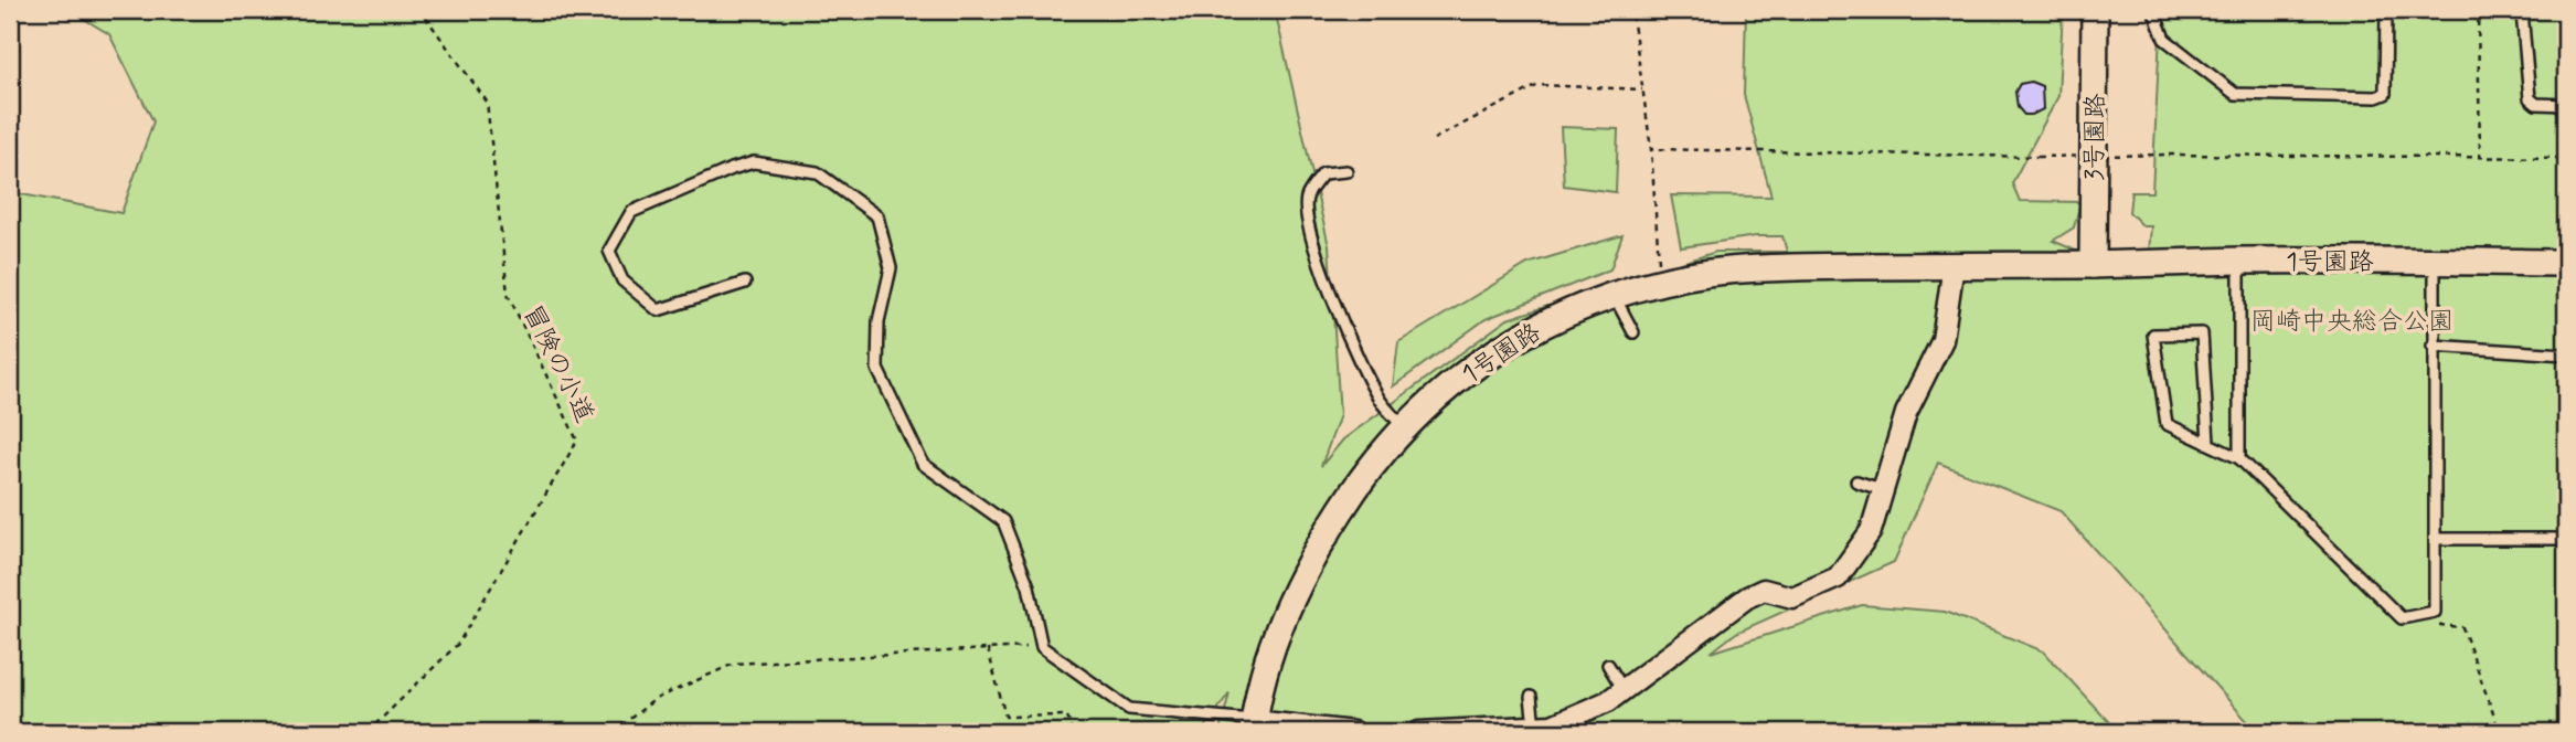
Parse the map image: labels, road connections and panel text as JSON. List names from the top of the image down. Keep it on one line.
{"streets":{"street":["3号園路","1号園路"],"path":["冒険の小道"]},"crossings":[["3号園路","1号園路"]],"parks":["岡崎中央総合公園"]}
